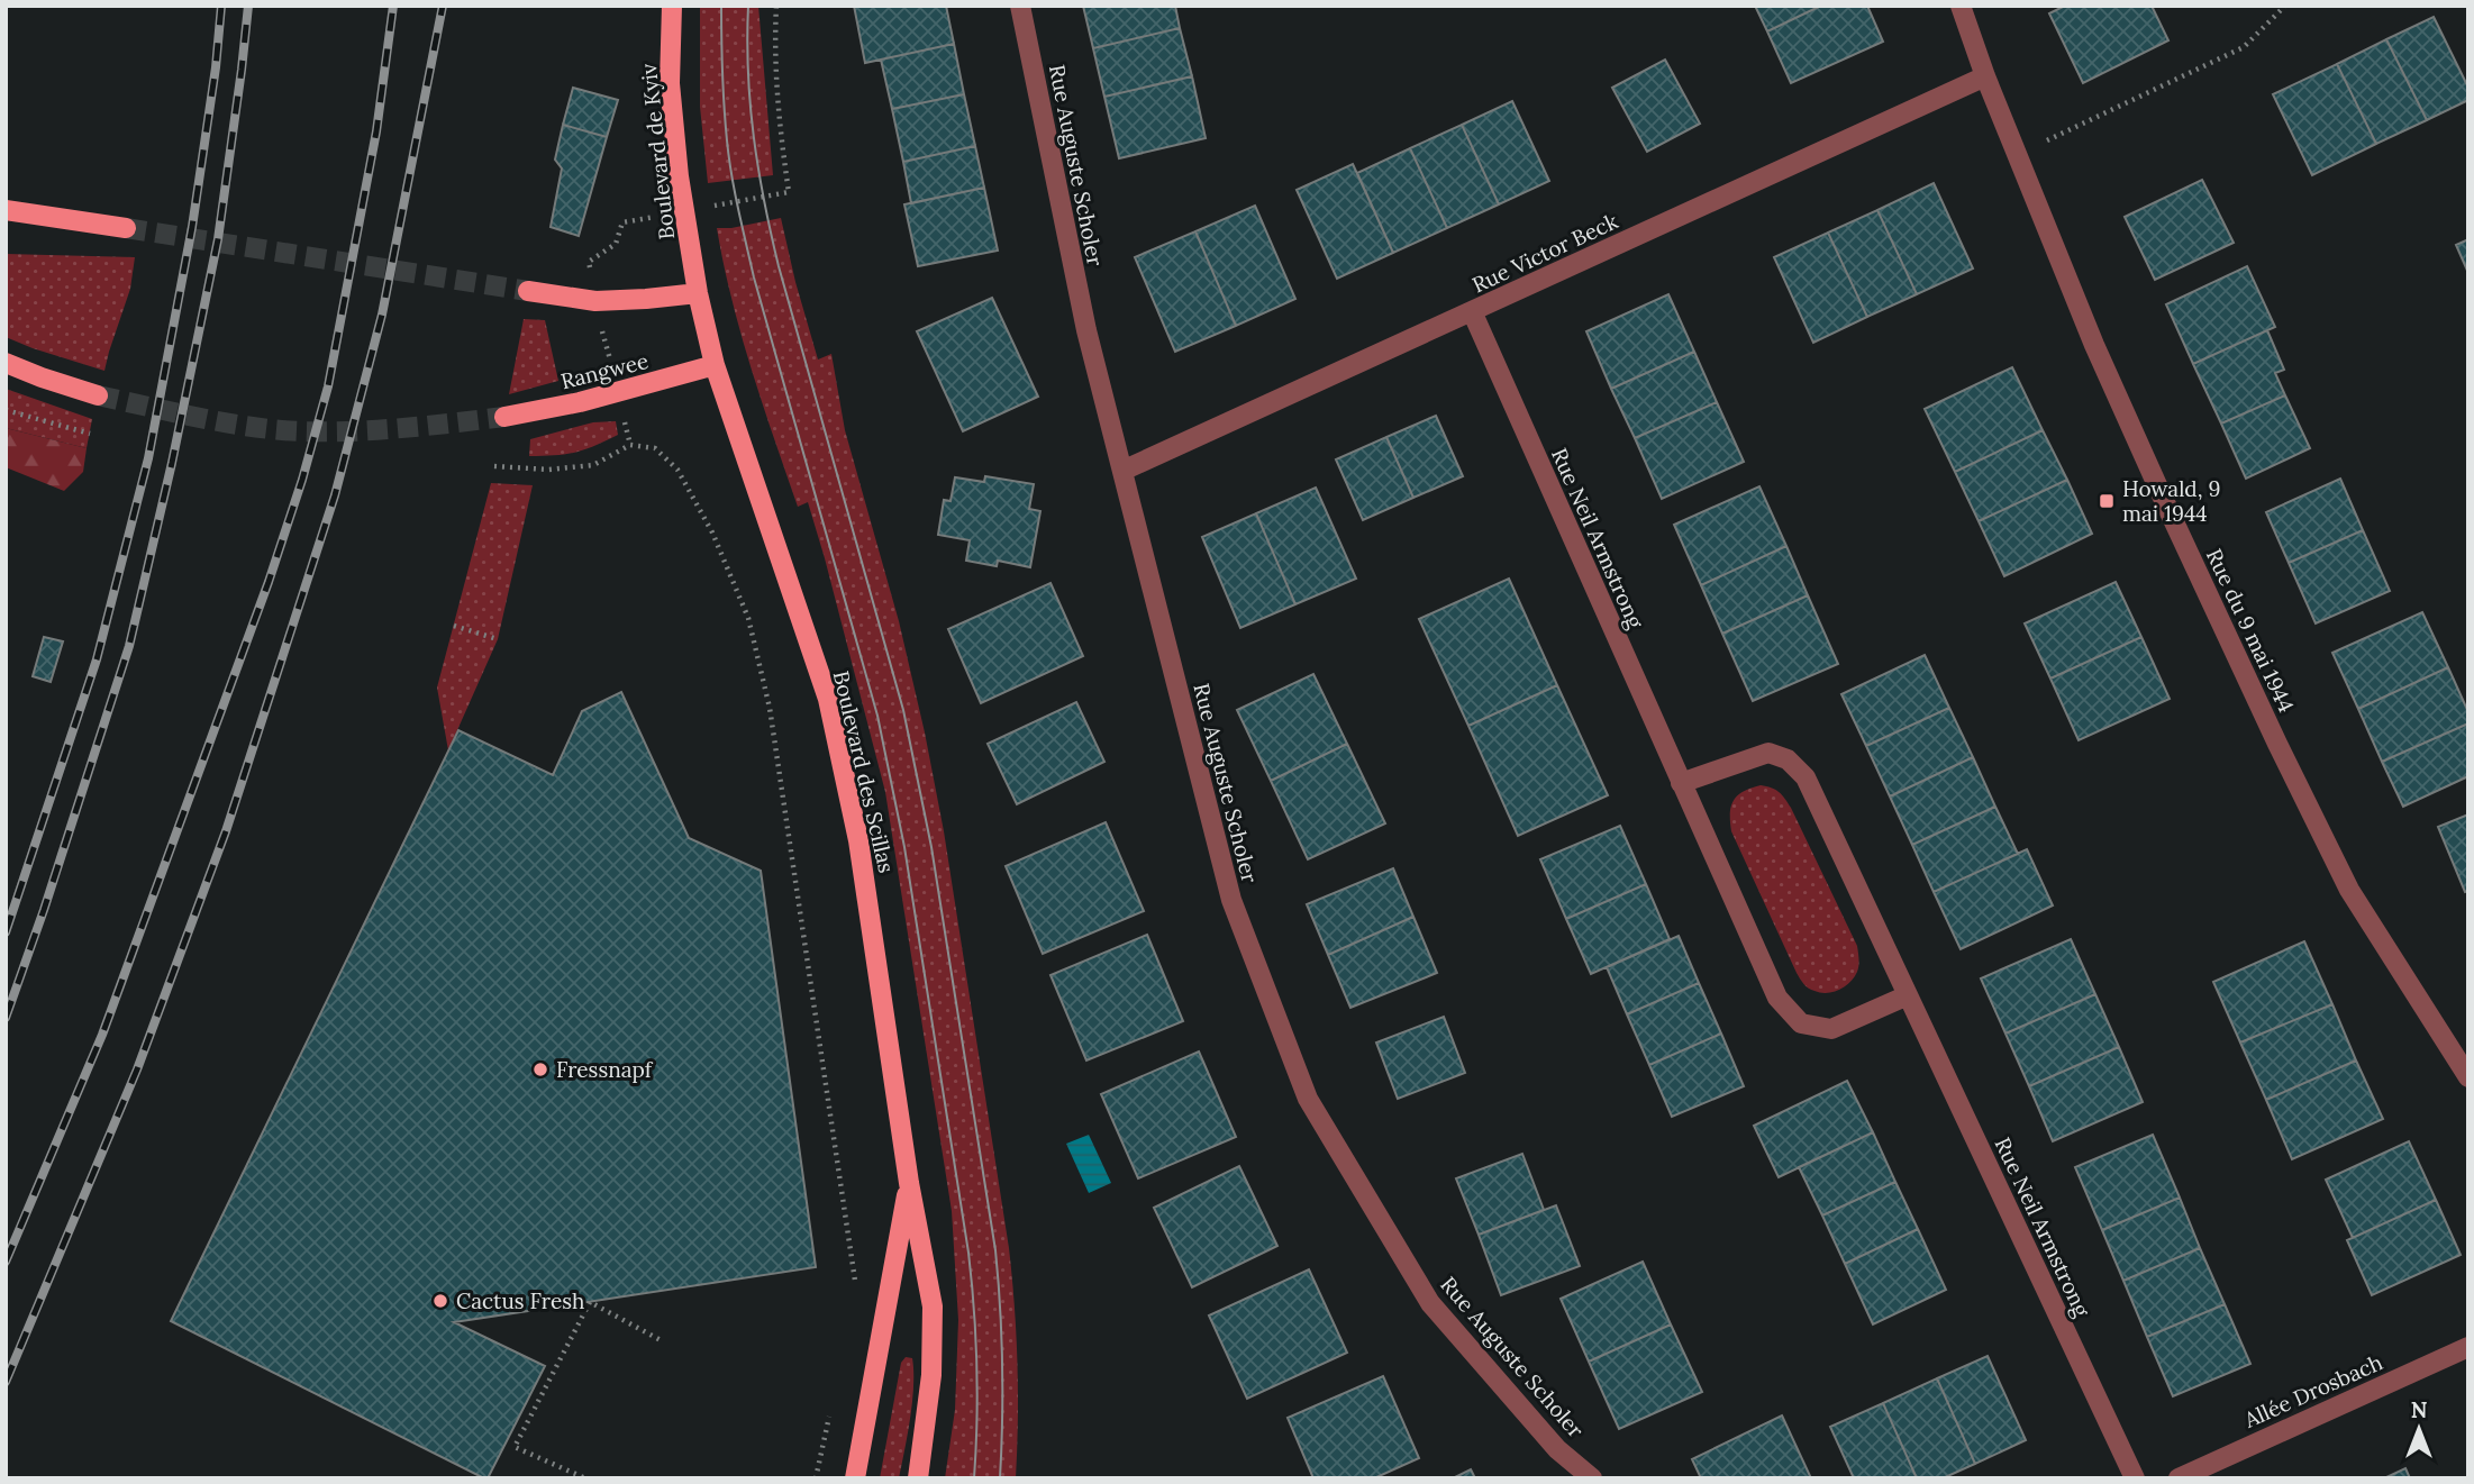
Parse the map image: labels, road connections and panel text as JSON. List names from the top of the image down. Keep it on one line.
{"streets":{"main road":["Boulevard de Kyiv","Rangwee","Boulevard des Scillas"],"street":["Rue Auguste Scholer","Rue Victor Beck","Rue Neil Armstrong","Rue du 9 mai 1944","Allée Drosbach"]},"crossings":[["Boulevard de Kyiv","Boulevard des Scillas"],["Rue Auguste Scholer","Rue Victor Beck"],["Rue Victor Beck","Rue Neil Armstrong"],["Rue Victor Beck","Rue du 9 mai 1944"],["Rangwee","Boulevard des Scillas"]],"places":{"transit":["Howald, 9 mai 1944"],"other":["Fressnapf","Cactus Fresh"]},"north":"top"}
